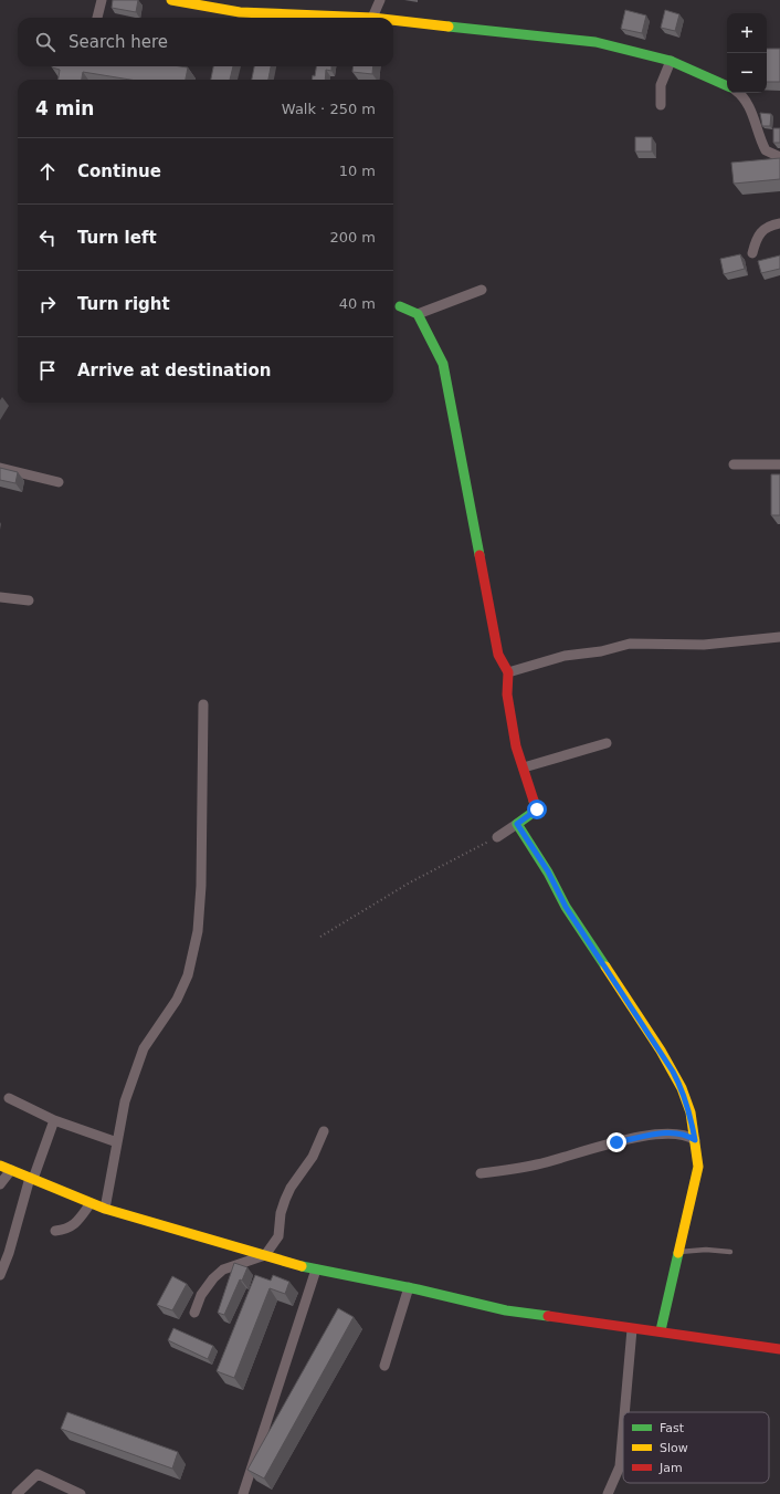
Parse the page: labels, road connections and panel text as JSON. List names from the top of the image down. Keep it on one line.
{"legend":["Fast","Slow","Jam"],"page":{"map_buttons":["+","−"],"search":"Search here","heading":["4 min","Walk · 250 m"],"list":[["Continue","10 m"],["Turn left","200 m"],["Turn right","40 m"],"Arrive at destination"]}}
